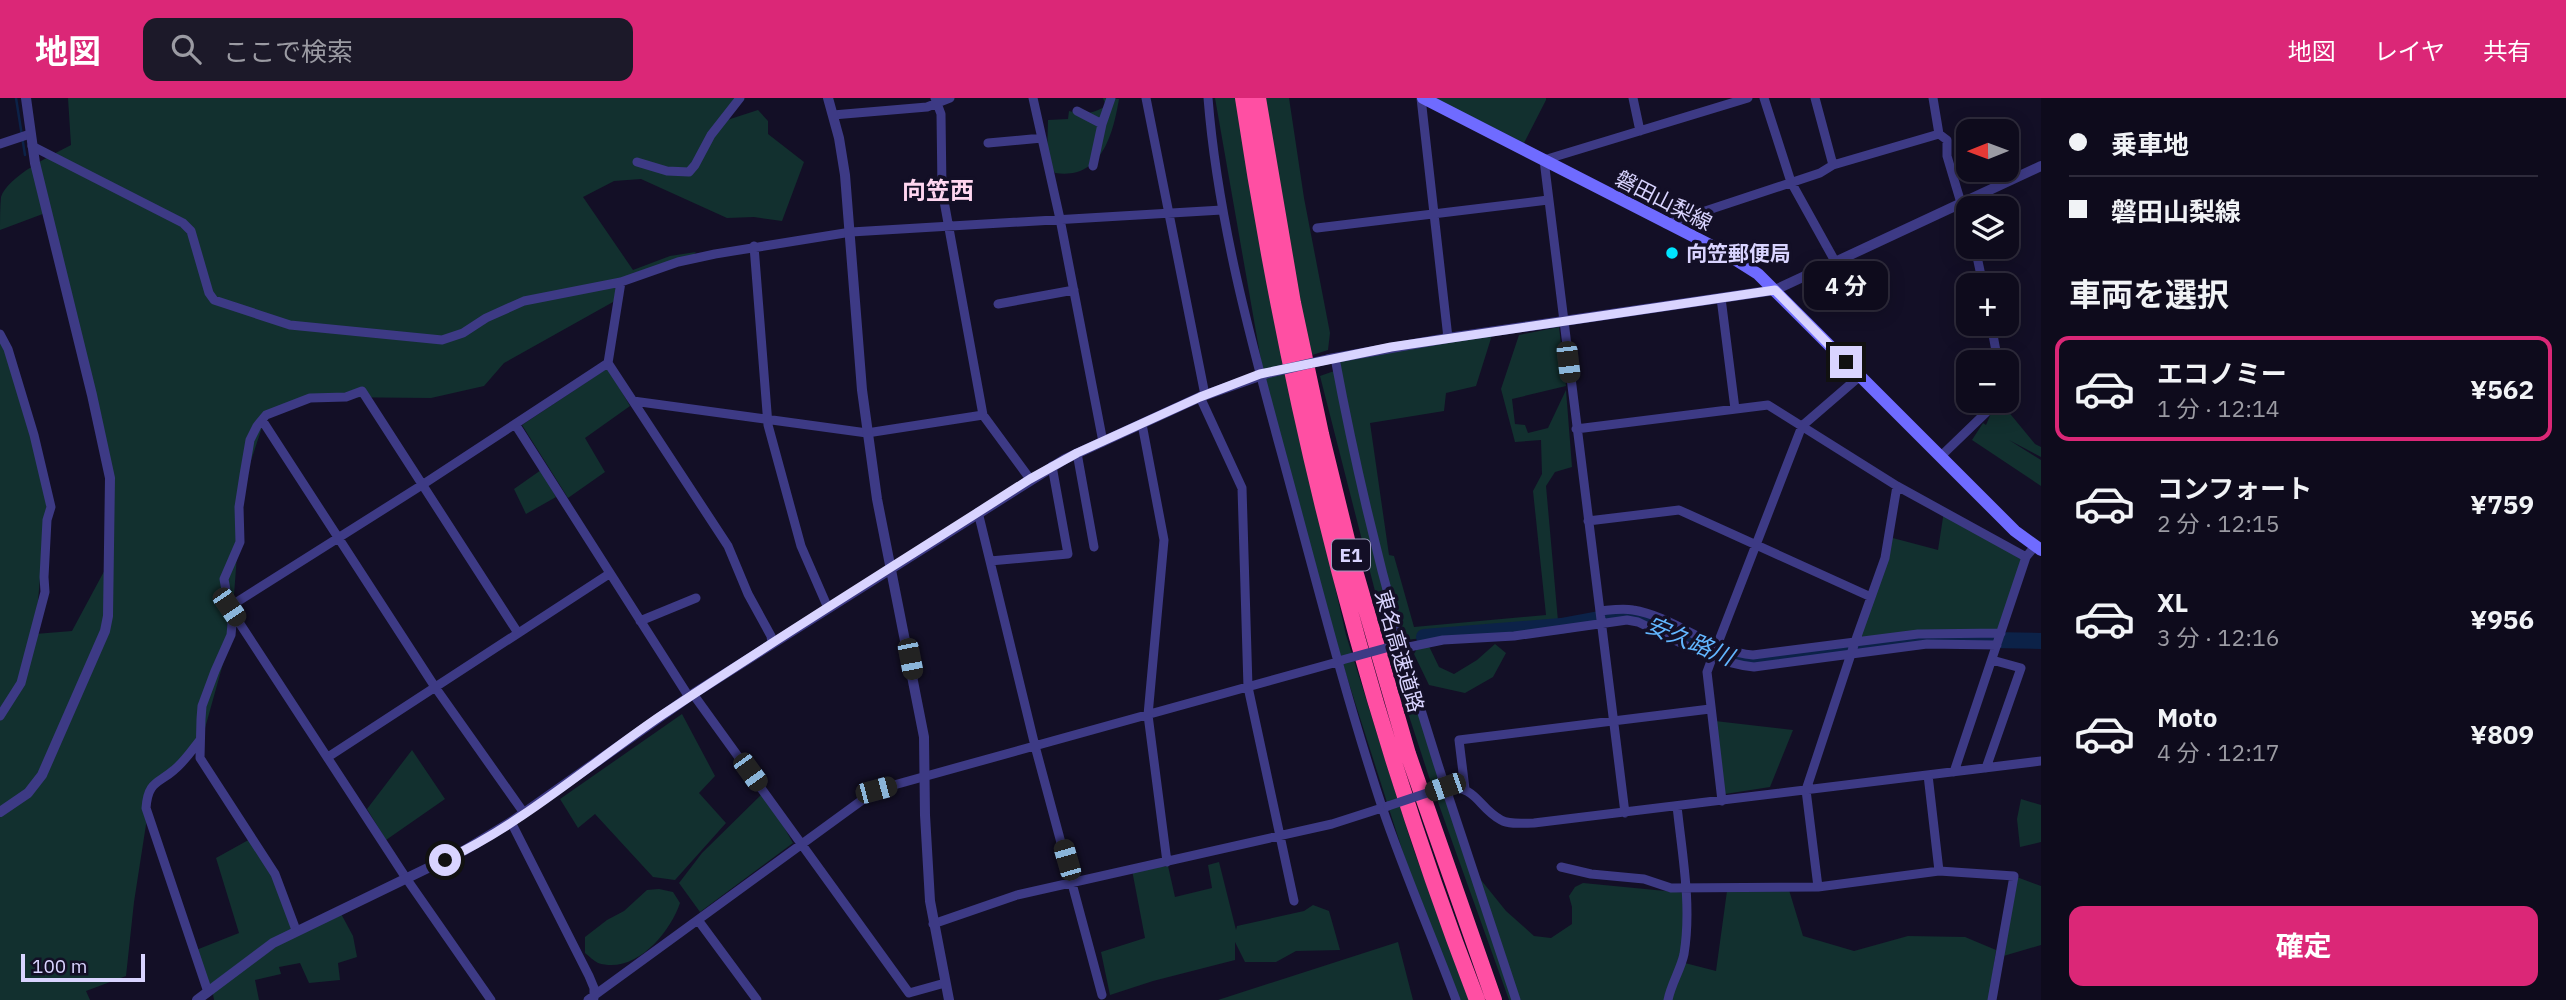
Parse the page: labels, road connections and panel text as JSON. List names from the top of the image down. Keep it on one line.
{"streets":{"highway":["E1","東名高速道路"],"main road":["磐田山梨線"]},"districts":["向笠西"],"water":["安久路川"],"places":["向笠郵便局"],"scale_bar":"100 m","north":"left","page":{"header":"地図","search":"ここで検索","nav":["地図","レイヤ","共有"],"banner":["乗車地","磐田山梨線"],"map_buttons":["+","−"],"heading":"車両を選択","bubble":"4 分","list":[{"name":"エコノミー","note":"1 分 · 12:14","value":"¥562"},{"name":"コンフォート","note":"2 分 · 12:15","value":"¥759"},{"name":"XL","note":"3 分 · 12:16","value":"¥956"},{"name":"Moto","note":"4 分 · 12:17","value":"¥809"}],"buttons":"確定","scale":"100 m"}}
